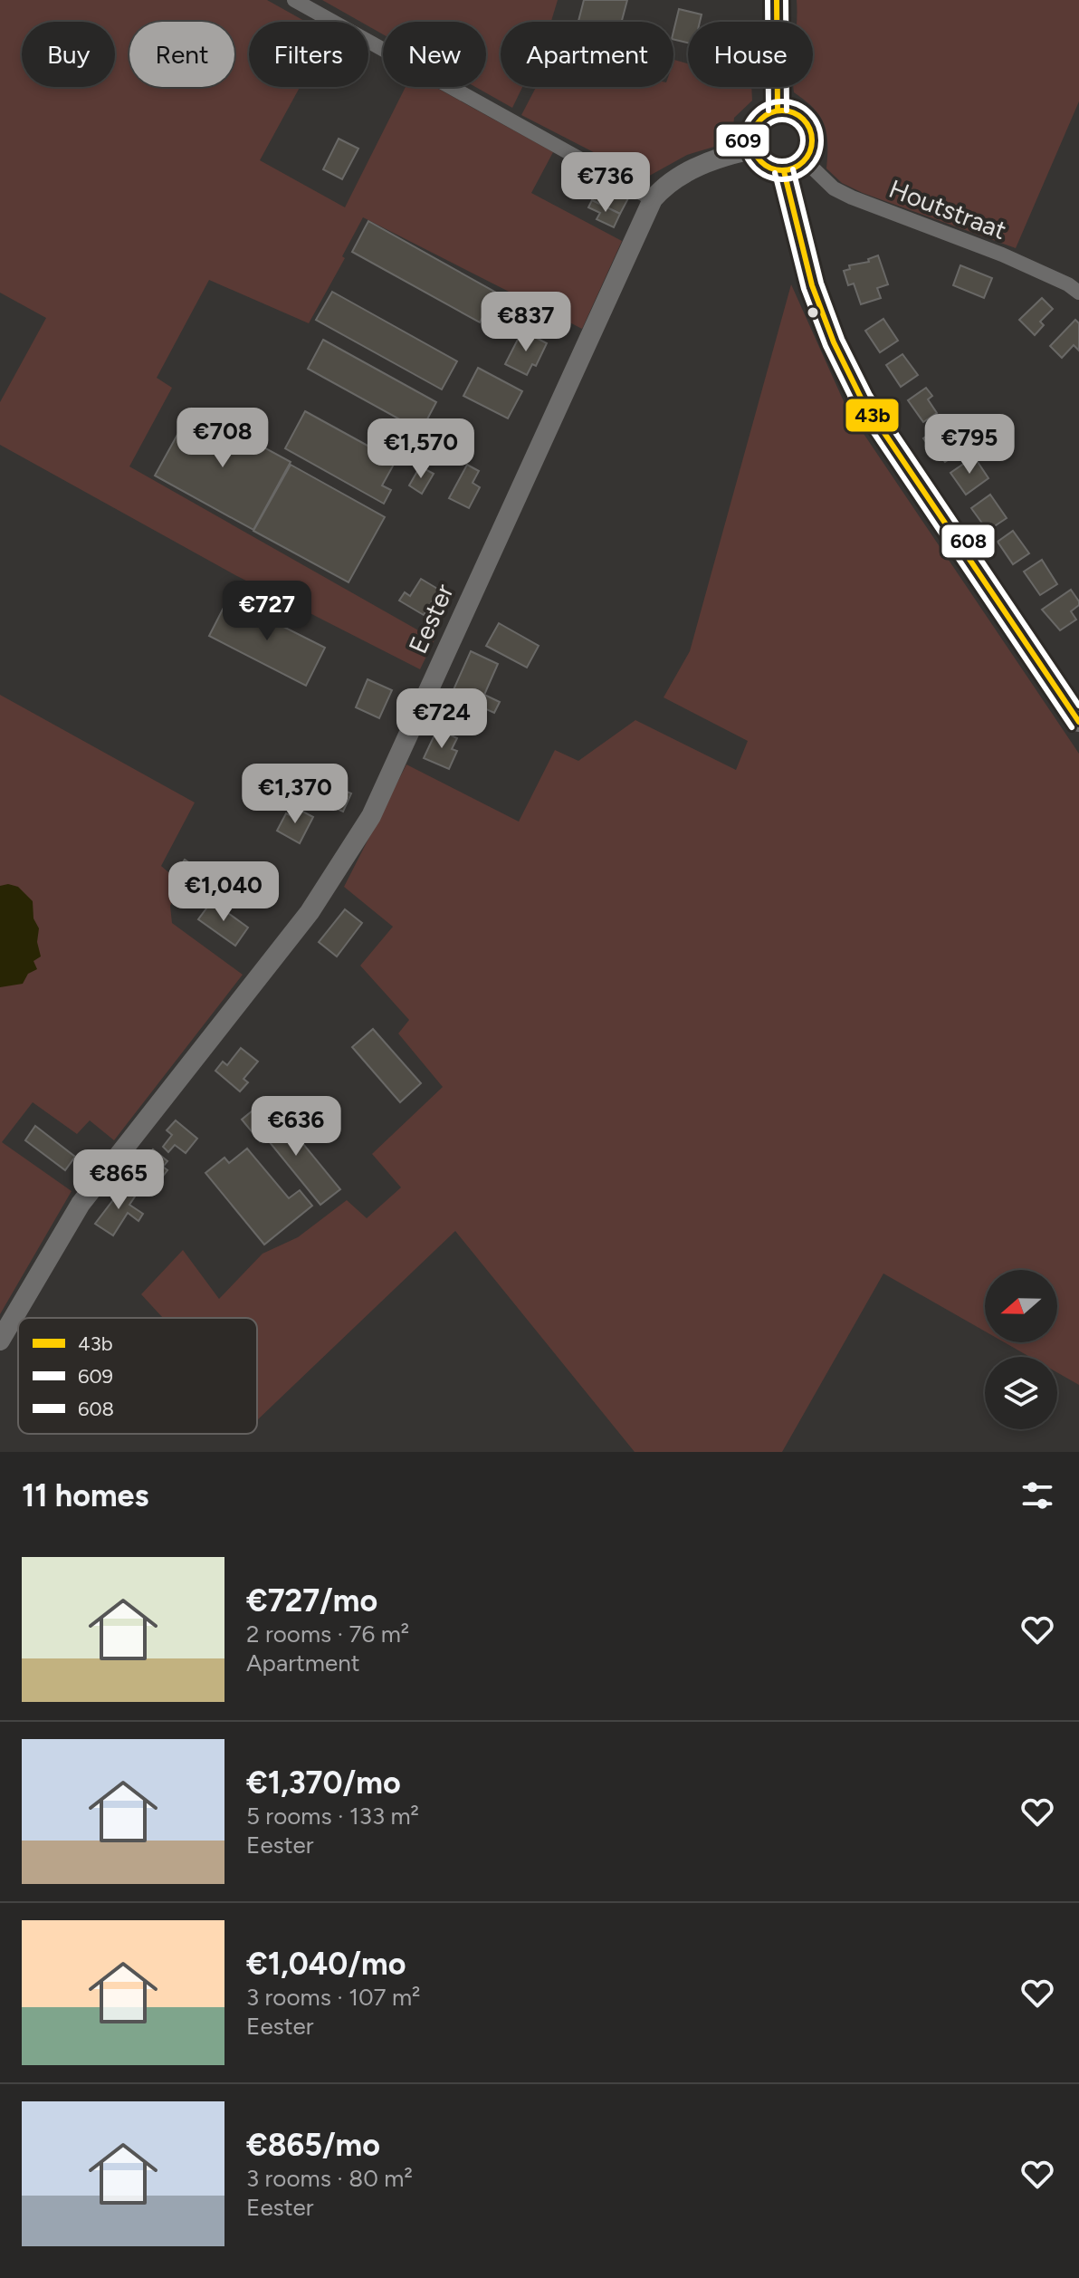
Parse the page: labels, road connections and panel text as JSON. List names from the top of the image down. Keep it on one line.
{"streets":{"main road":["Eester"],"street":["Houtstraat"]},"crossings":[["Houtstraat","Eester"]],"lines":["transit line 43b","transit line 609","transit line 608"],"legend":["43b","609","608"],"north":"left","page":{"chip":["Buy","Rent","Filters","New","Apartment","House"],"price":["€736","€837","€708","€795","€1,570","€727","€724","€1,370","€1,040","€636","€865"],"heading":"11 homes","list":[{"name":"€727/mo","note":"2 rooms · 76 m² · Apartment"},{"name":"€1,370/mo","note":"5 rooms · 133 m² · Eester"},{"name":"€1,040/mo","note":"3 rooms · 107 m² · Eester"},{"name":"€865/mo","note":"3 rooms · 80 m² · Eester"}]}}
